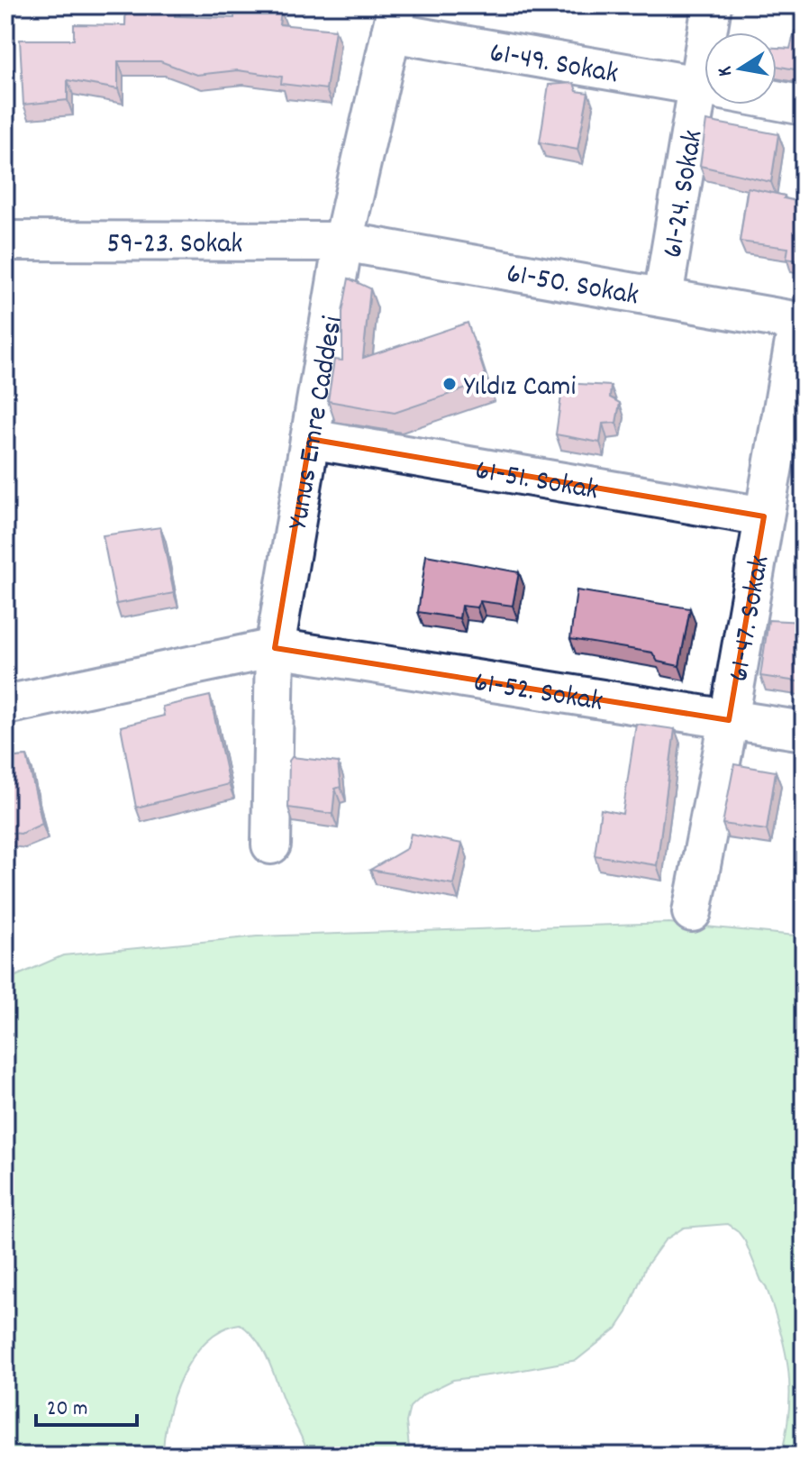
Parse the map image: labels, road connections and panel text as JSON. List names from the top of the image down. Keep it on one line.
{"streets":{"street":["61-49. Sokak","61-24. Sokak","59-23. Sokak","61-50. Sokak","Yunus Emre Caddesi","61-51. Sokak","61-47. Sokak","61-52. Sokak"]},"crossings":[["61-49. Sokak","Yunus Emre Caddesi"],["61-24. Sokak","61-50. Sokak"],["59-23. Sokak","61-50. Sokak"],["59-23. Sokak","Yunus Emre Caddesi"],["61-50. Sokak","Yunus Emre Caddesi"],["61-50. Sokak","61-47. Sokak"],["Yunus Emre Caddesi","61-51. Sokak"],["Yunus Emre Caddesi","61-52. Sokak"],["61-51. Sokak","61-47. Sokak"],["61-47. Sokak","61-52. Sokak"]],"places":["Yıldız Cami"],"scale_bar":"20 m","north":"left"}
